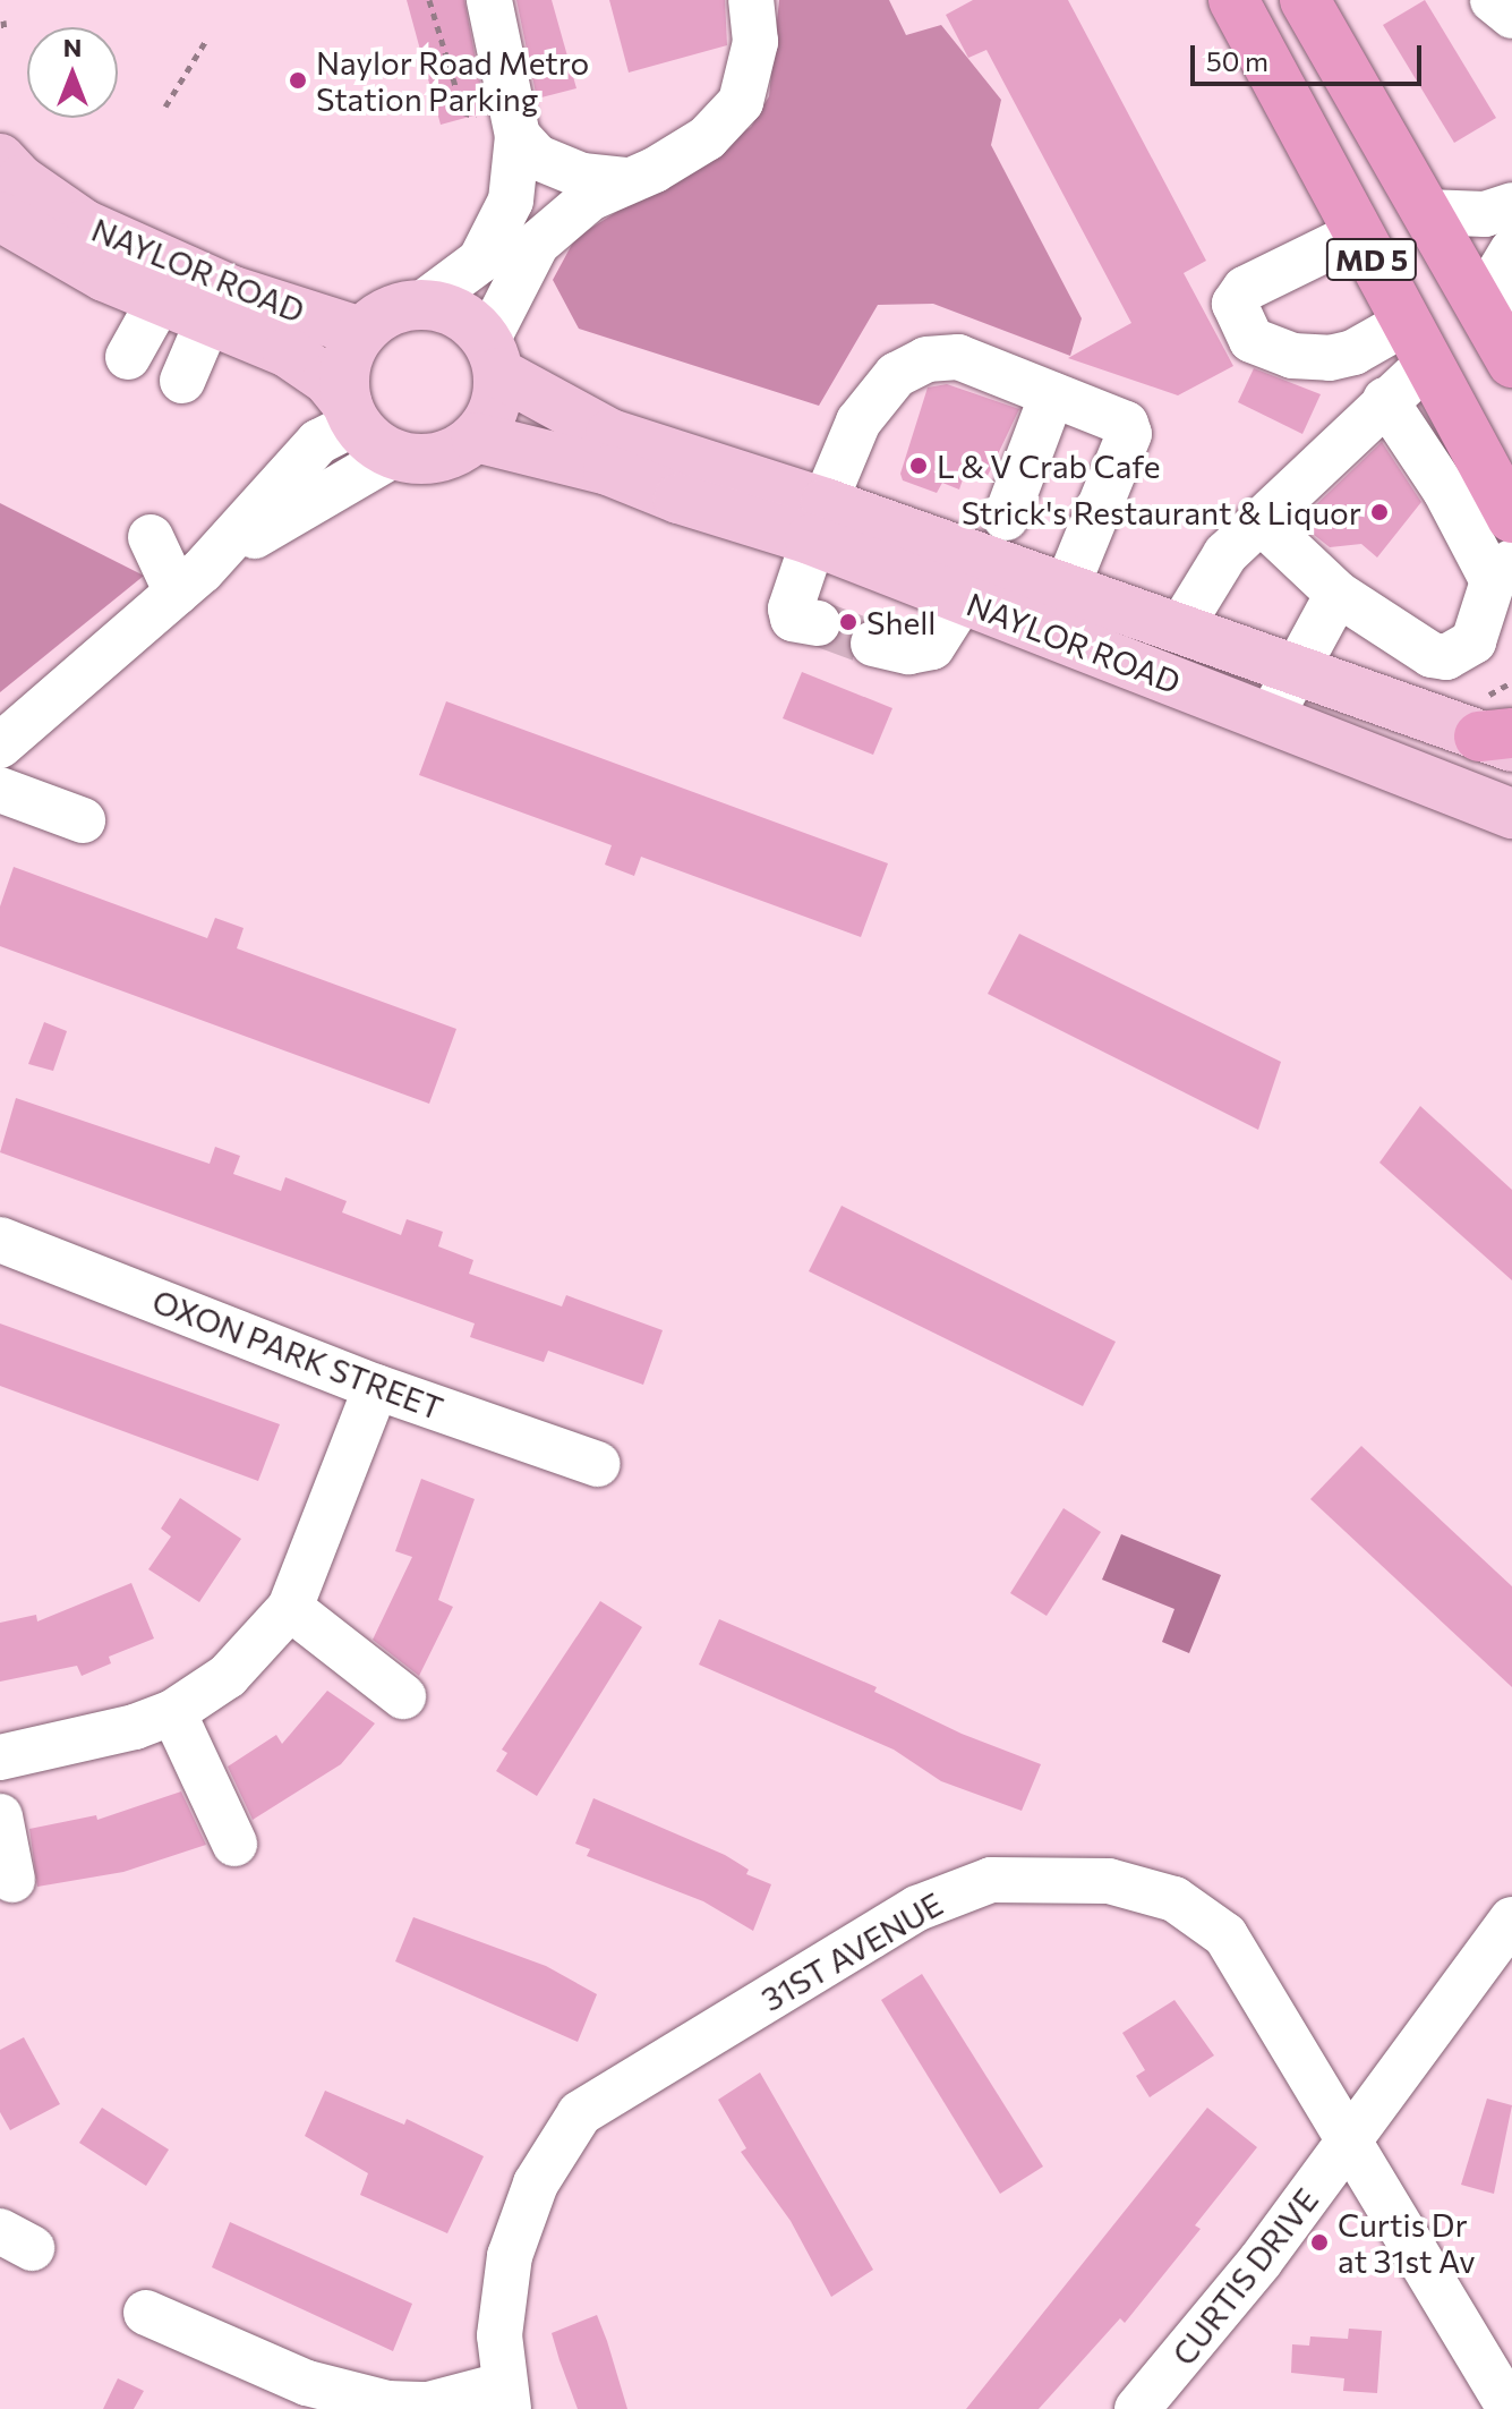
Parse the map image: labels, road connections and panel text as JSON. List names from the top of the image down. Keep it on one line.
{"streets":{"highway":["MD 5"],"main road":["NAYLOR ROAD"],"street":["OXON PARK STREET","31ST AVENUE","CURTIS DRIVE"]},"crossings":[["31ST AVENUE","CURTIS DRIVE"]],"places":["Naylor Road Metro Station Parking","L & V Crab Cafe","Strick's Restaurant & Liquor","Shell","Curtis Dr at 31st Av"],"scale_bar":"50 m","north":"top"}
